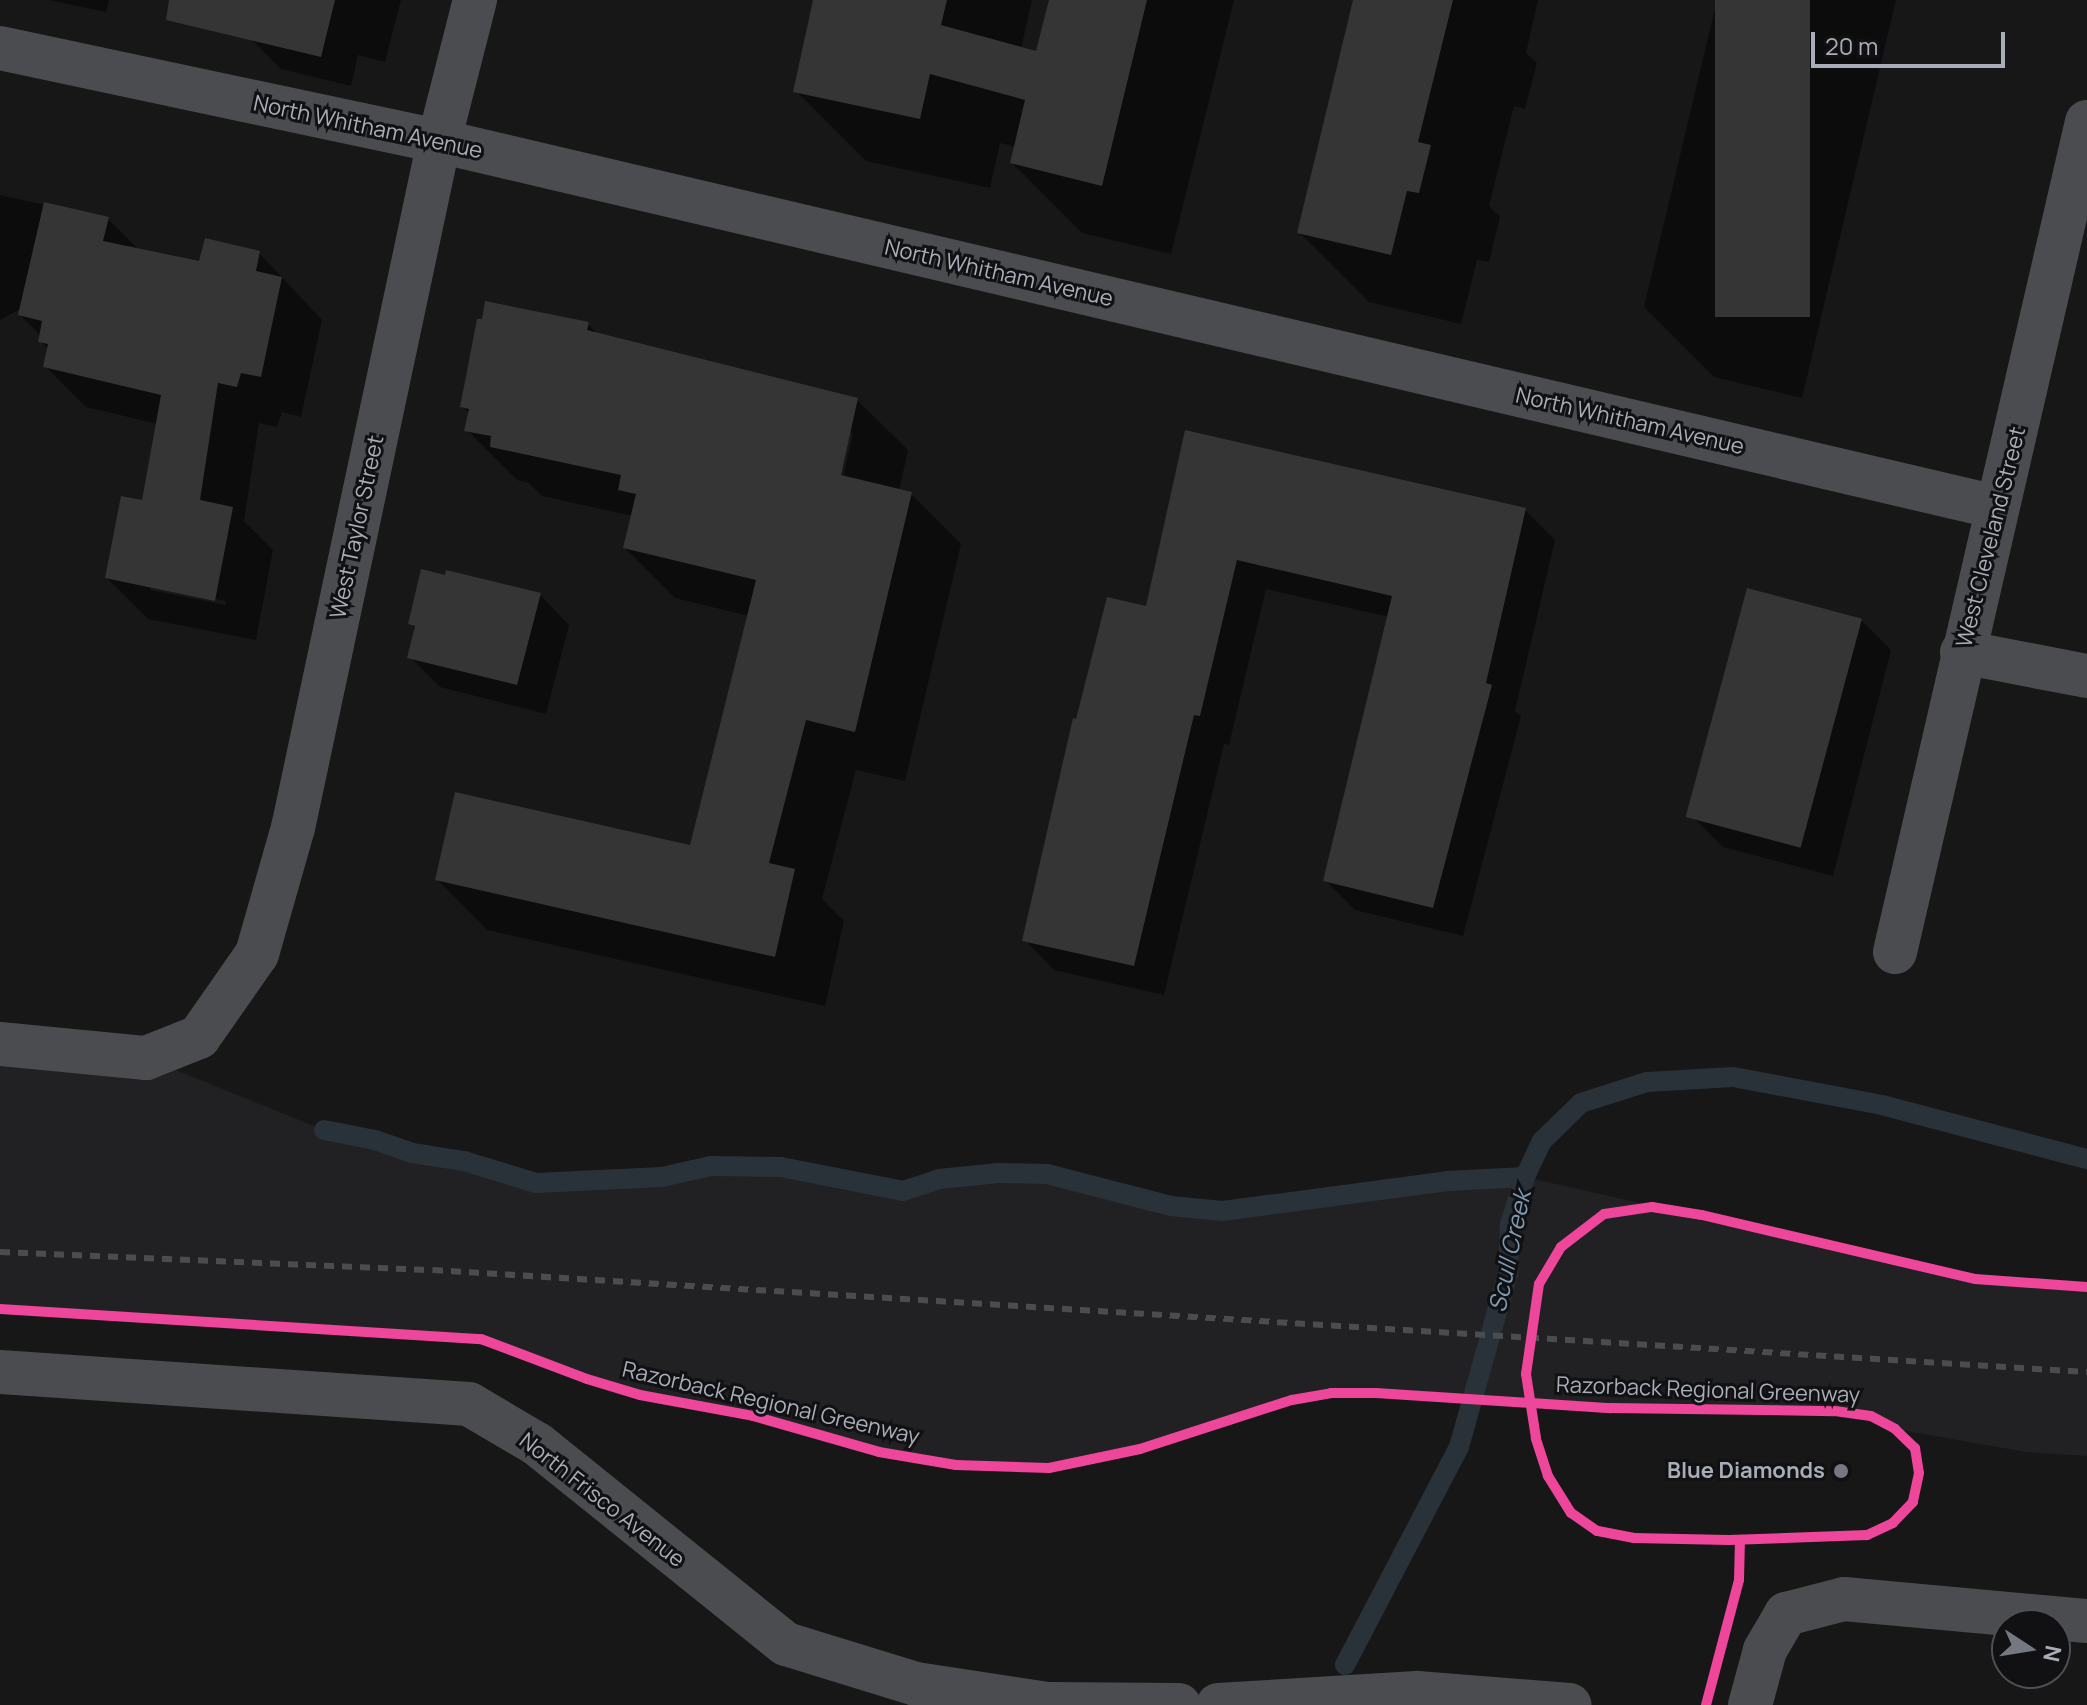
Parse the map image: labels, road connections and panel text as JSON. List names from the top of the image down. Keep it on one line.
{"streets":{"street":["North Whitham Avenue","West Taylor Street","West Cleveland Street","North Frisco Avenue"],"cycle path":["Razorback Regional Greenway"]},"crossings":[["North Whitham Avenue","West Taylor Street"],["North Whitham Avenue","West Cleveland Street"]],"water":["Scull Creek"],"places":["Blue Diamonds"],"scale_bar":"20 m","north":"right"}
